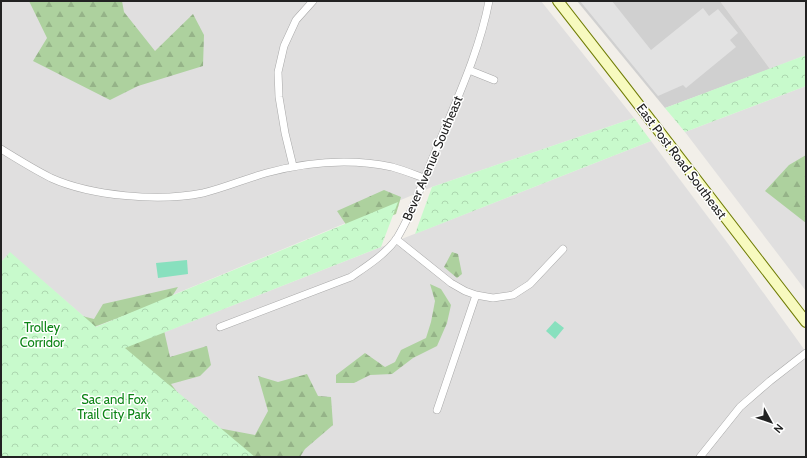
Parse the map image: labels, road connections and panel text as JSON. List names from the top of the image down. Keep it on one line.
{"streets":{"main road":["East Post Road Southeast"],"street":["Bever Avenue Southeast"]},"parks":["Trolley Corridor","Sac and Fox Trail City Park"],"north":"bottom right"}
